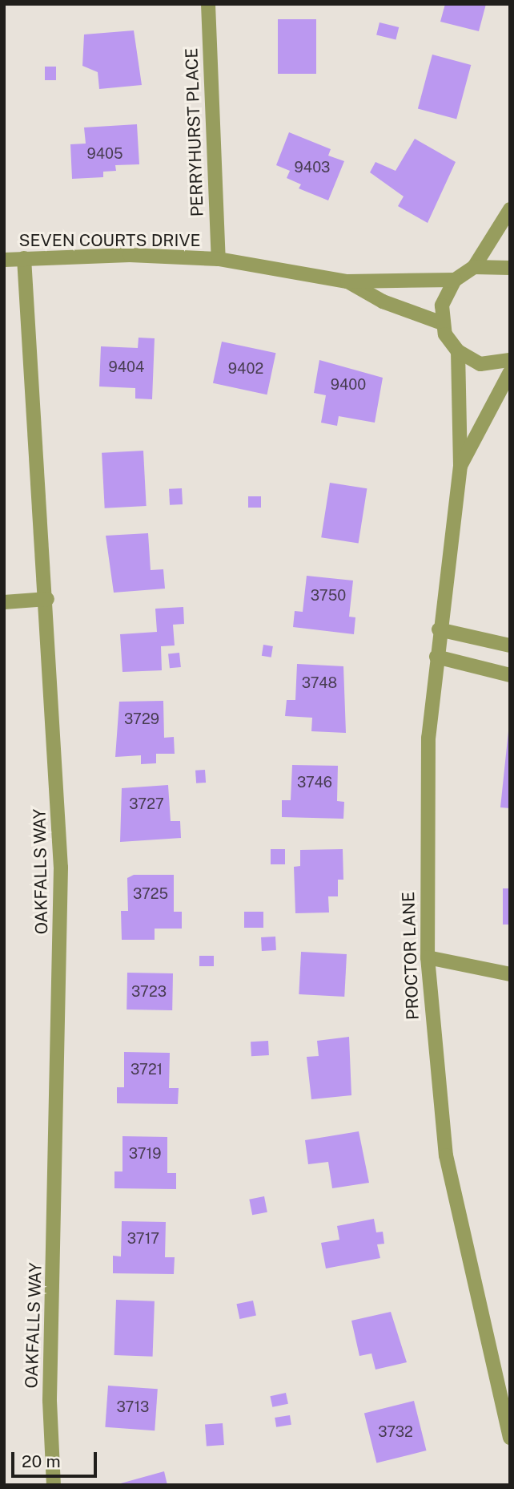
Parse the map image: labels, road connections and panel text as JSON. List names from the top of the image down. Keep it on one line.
{"streets":{"street":["PERRYHURST PLACE","SEVEN COURTS DRIVE","OAKFALLS WAY","PROCTOR LANE"]},"crossings":[["PERRYHURST PLACE","SEVEN COURTS DRIVE"],["SEVEN COURTS DRIVE","OAKFALLS WAY"]],"house_numbers":["9405","9403","9404","9402","9400","3750","3748","3729","3746","3727","3725","3723","3721","3719","3717","3713","3732"],"scale_bar":"20 m"}
